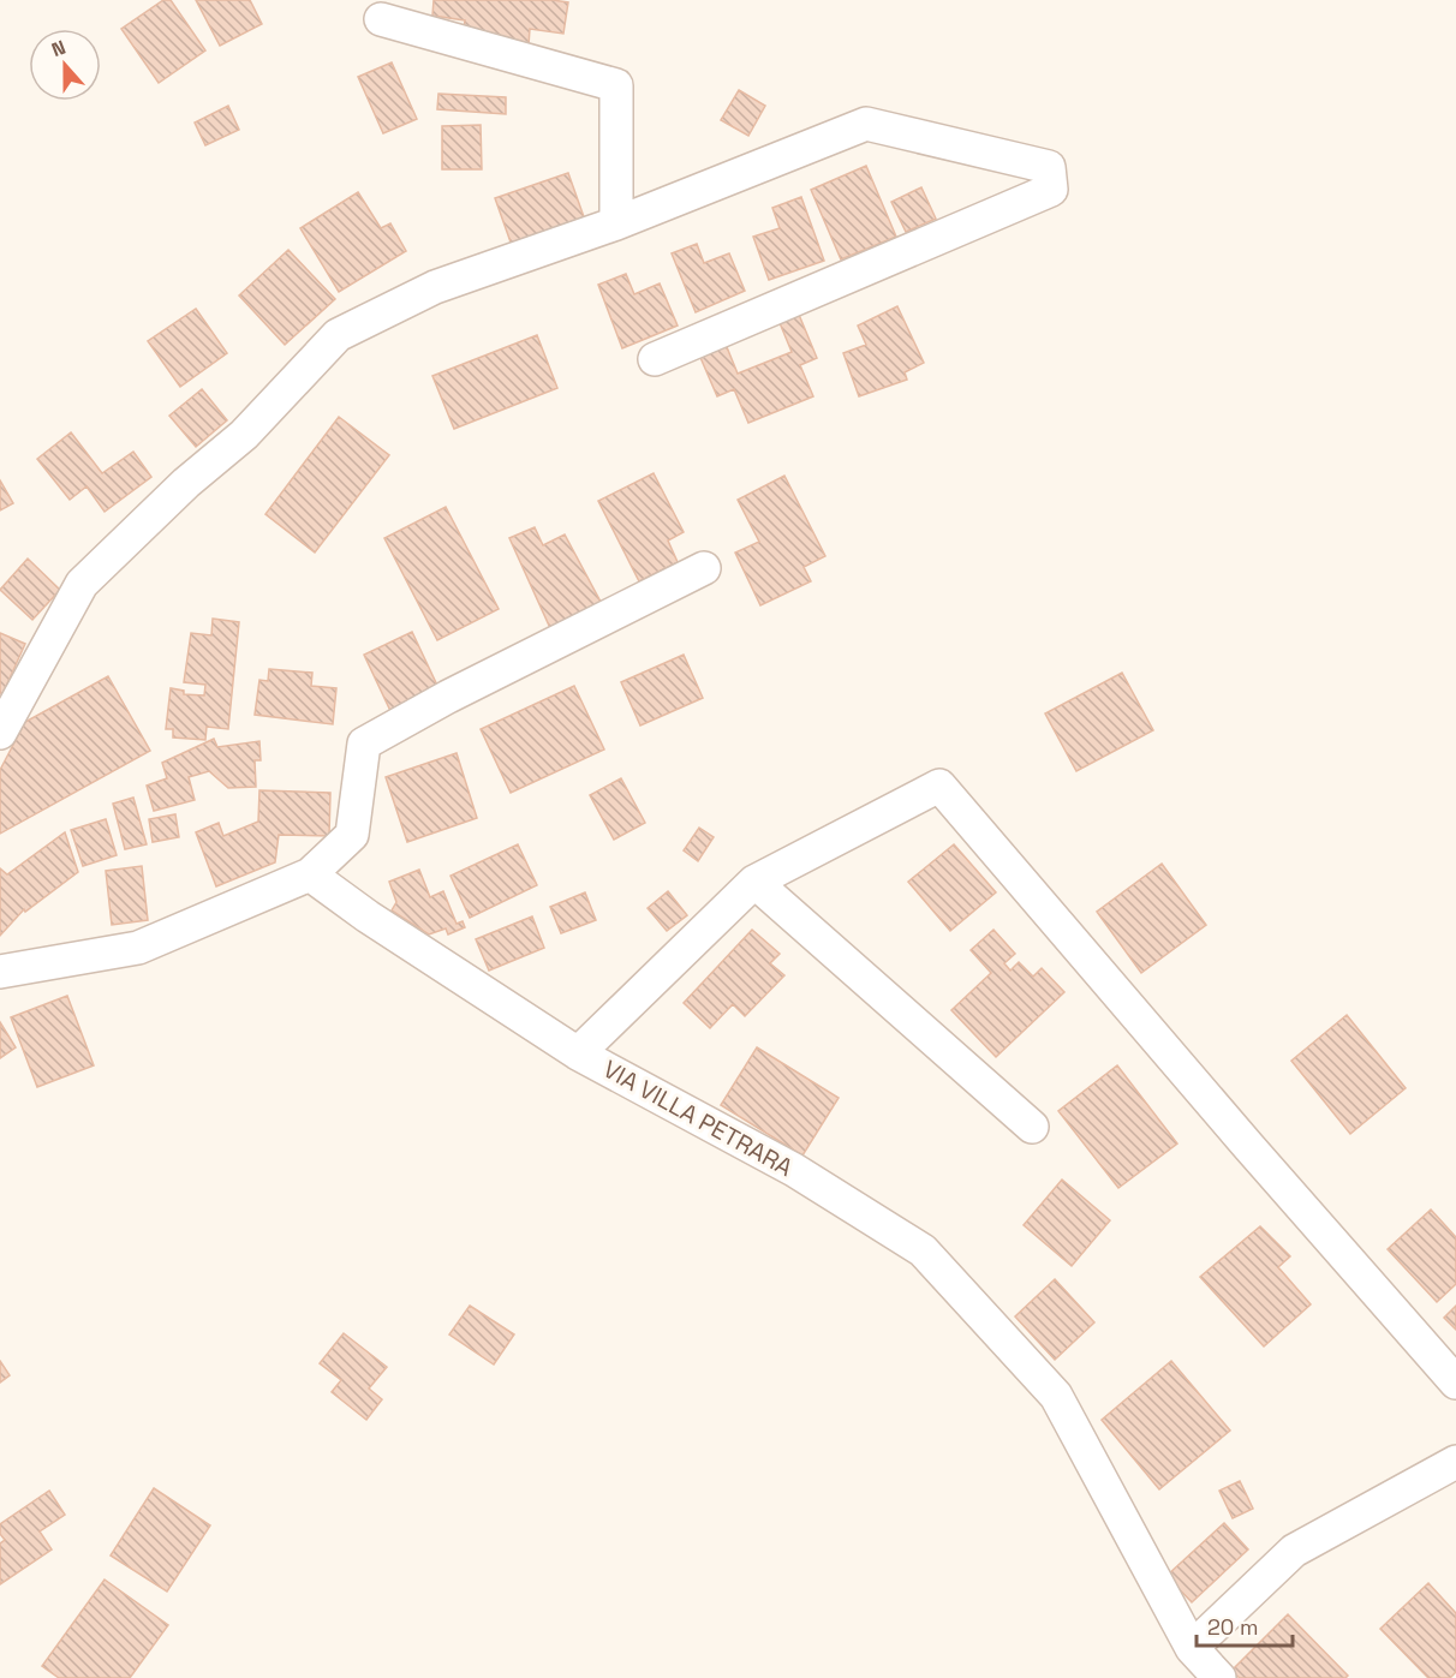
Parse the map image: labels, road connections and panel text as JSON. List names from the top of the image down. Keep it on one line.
{"streets":{"street":["VIA VILLA PETRARA"]},"scale_bar":"20 m","north":"top"}
